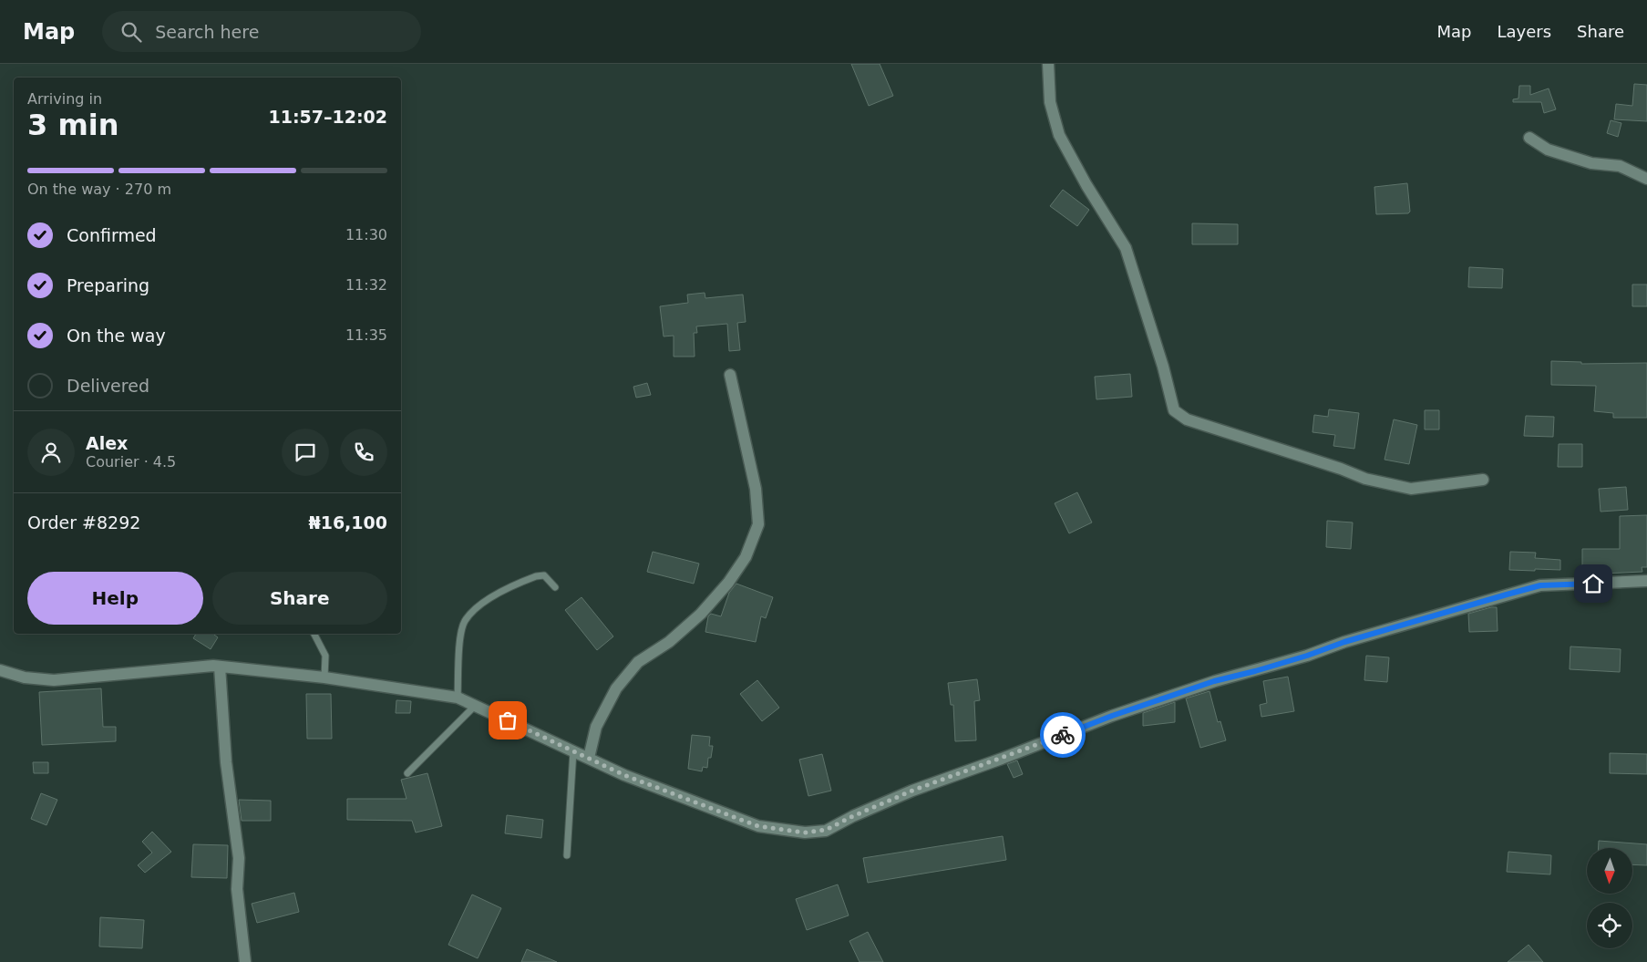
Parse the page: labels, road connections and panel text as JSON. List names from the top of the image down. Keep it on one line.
{"north":"bottom","page":{"header":"Map","search":"Search here","nav":["Map","Layers","Share"],"heading":["3 min","Arriving in","11:57–12:02"],"panel":["Alex","Courier · 4.5","Order #8292","₦16,100"],"bar":"On the way · 270 m","list":[["Confirmed","11:30"],["Preparing","11:32"],["On the way","11:35"],"Delivered"],"buttons":["Help","Share"]}}
